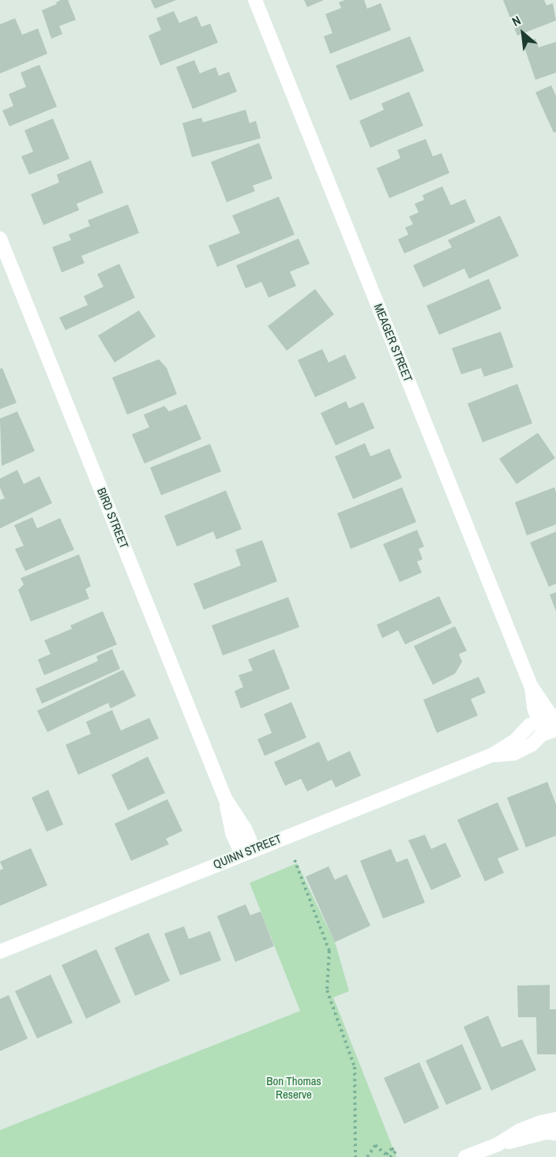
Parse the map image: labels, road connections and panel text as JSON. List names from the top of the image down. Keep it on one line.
{"streets":{"street":["MEAGER STREET","BIRD STREET","QUINN STREET"]},"crossings":[["MEAGER STREET","QUINN STREET"],["BIRD STREET","QUINN STREET"]],"parks":["Bon Thomas Reserve"],"north":"top left"}
